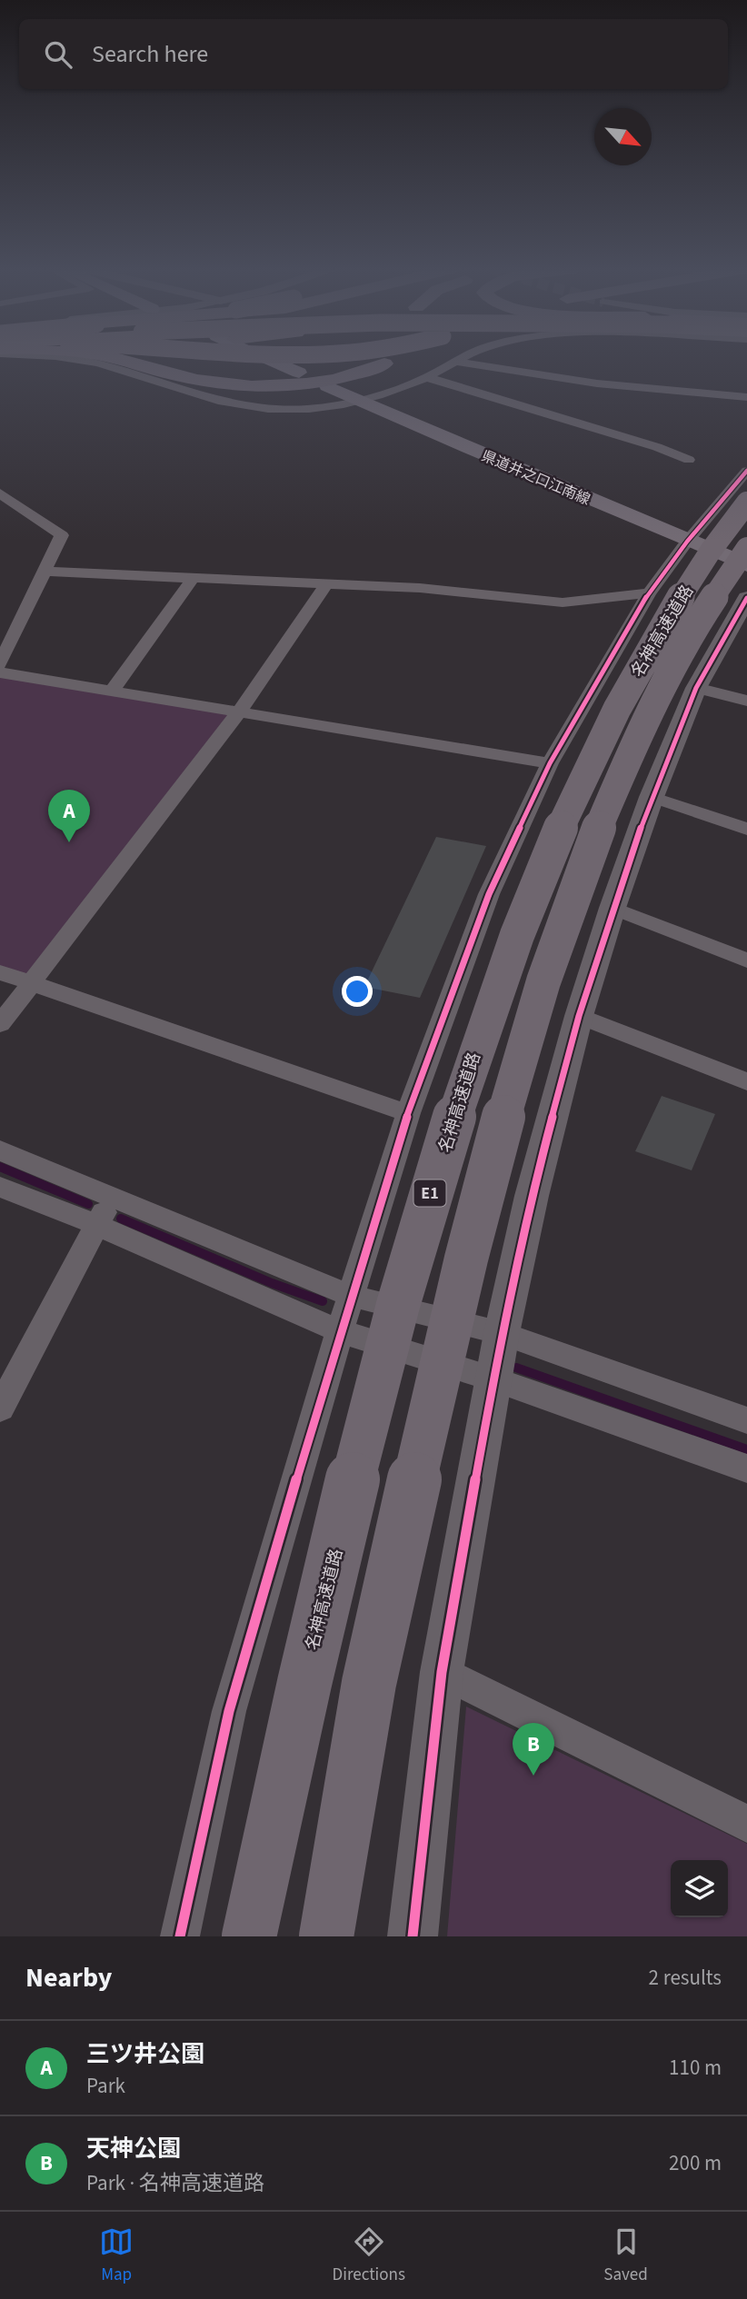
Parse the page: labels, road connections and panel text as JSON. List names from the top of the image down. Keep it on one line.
{"streets":{"highway":["名神高速道路","E1"],"main road":["県道井之口江南線"]},"north":"bottom right","page":{"search":"Search here","pins":["A","B"],"heading":["Nearby","2 results"],"list":[{"mark":"A","name":"三ツ井公園","note":"Park","value":"110 m"},{"mark":"B","name":"天神公園","note":"Park · 名神高速道路","value":"200 m"}],"nav":["Map","Directions","Saved"]}}
